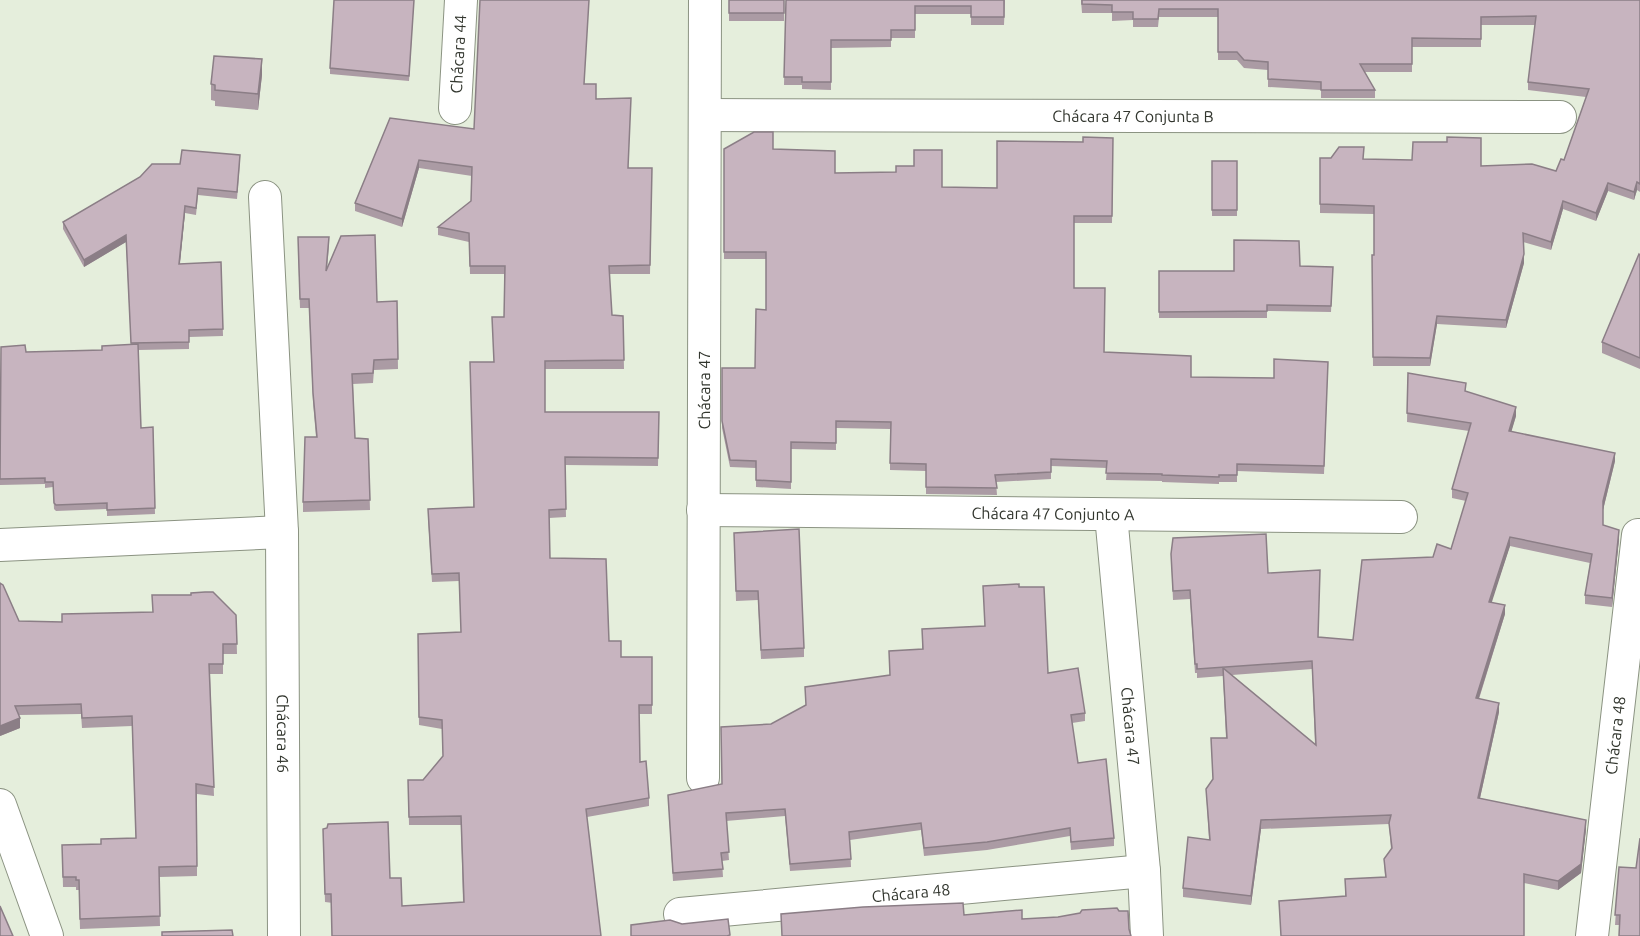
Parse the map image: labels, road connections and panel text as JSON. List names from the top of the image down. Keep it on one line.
{"streets":{"street":["Chácara 44","Chácara 47 Conjunta B","Chácara 47","Chácara 47 Conjunto A","Chácara 46","Chácara 48"]},"crossings":[["Chácara 47 Conjunta B","Chácara 47"],["Chácara 47","Chácara 47 Conjunto A"],["Chácara 47","Chácara 48"]]}
